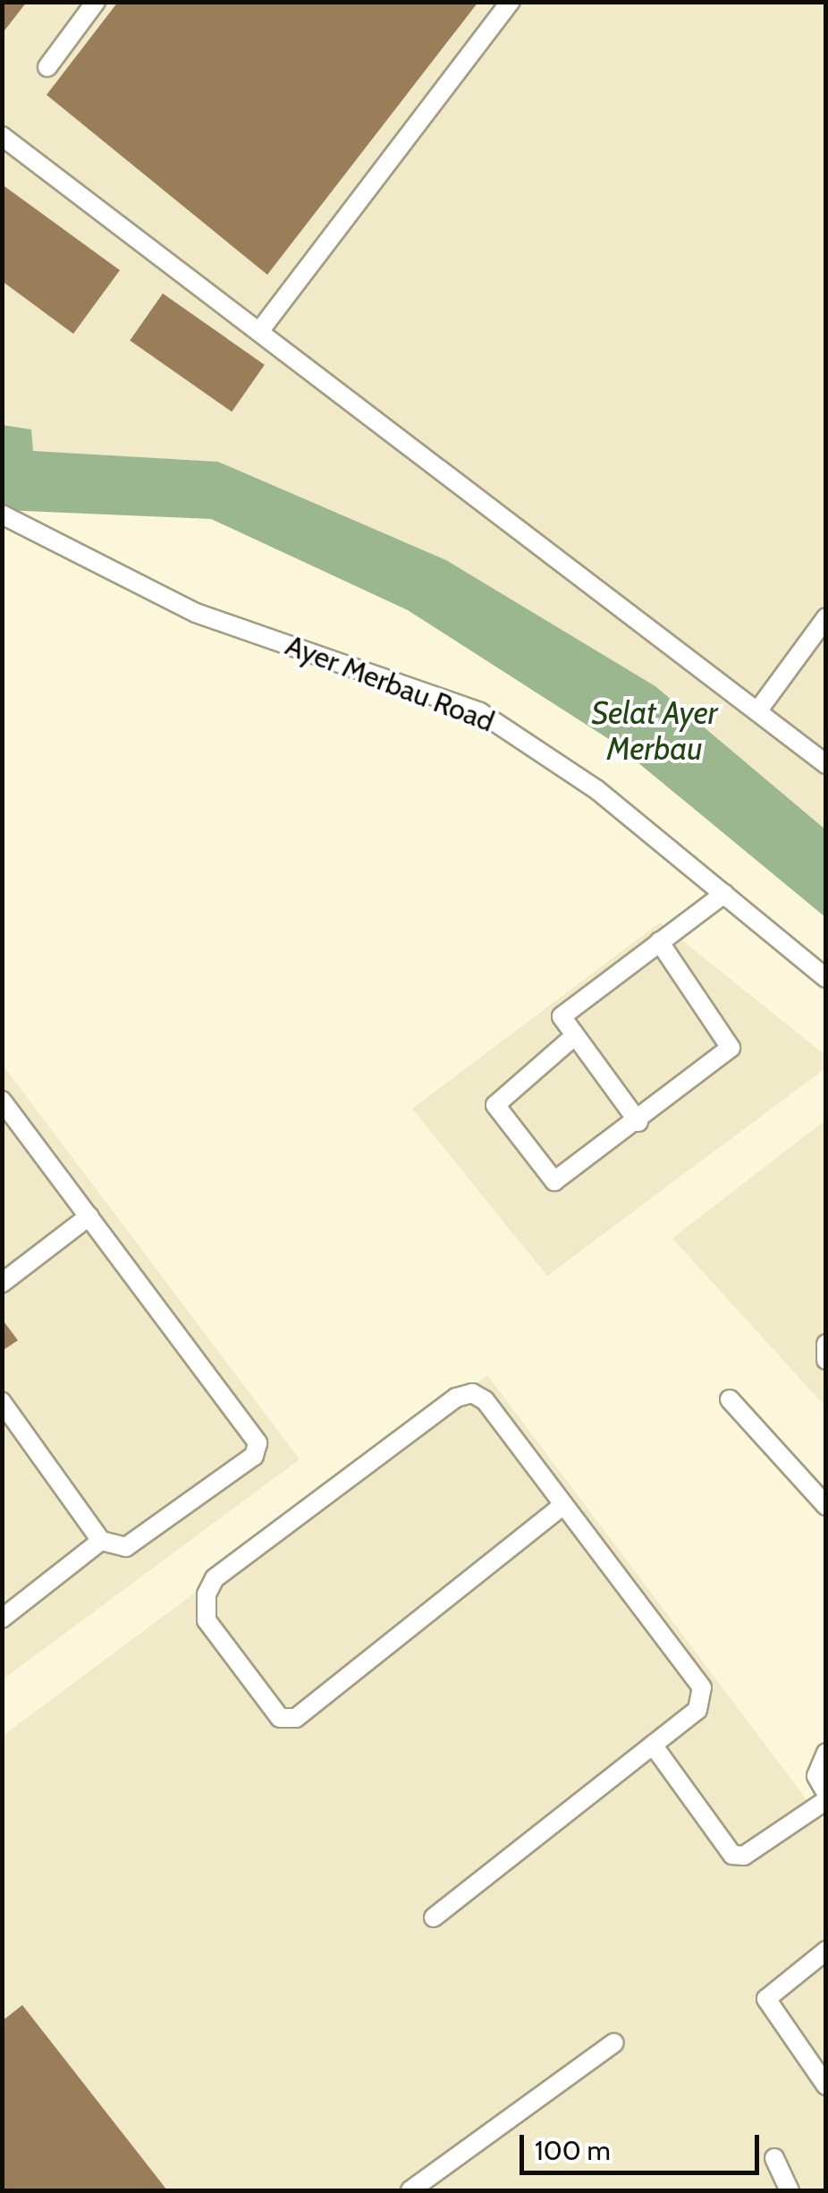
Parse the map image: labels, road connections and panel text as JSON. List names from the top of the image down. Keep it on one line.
{"streets":{"street":["Ayer Merbau Road"]},"water":["Selat Ayer Merbau"],"scale_bar":"100 m"}
